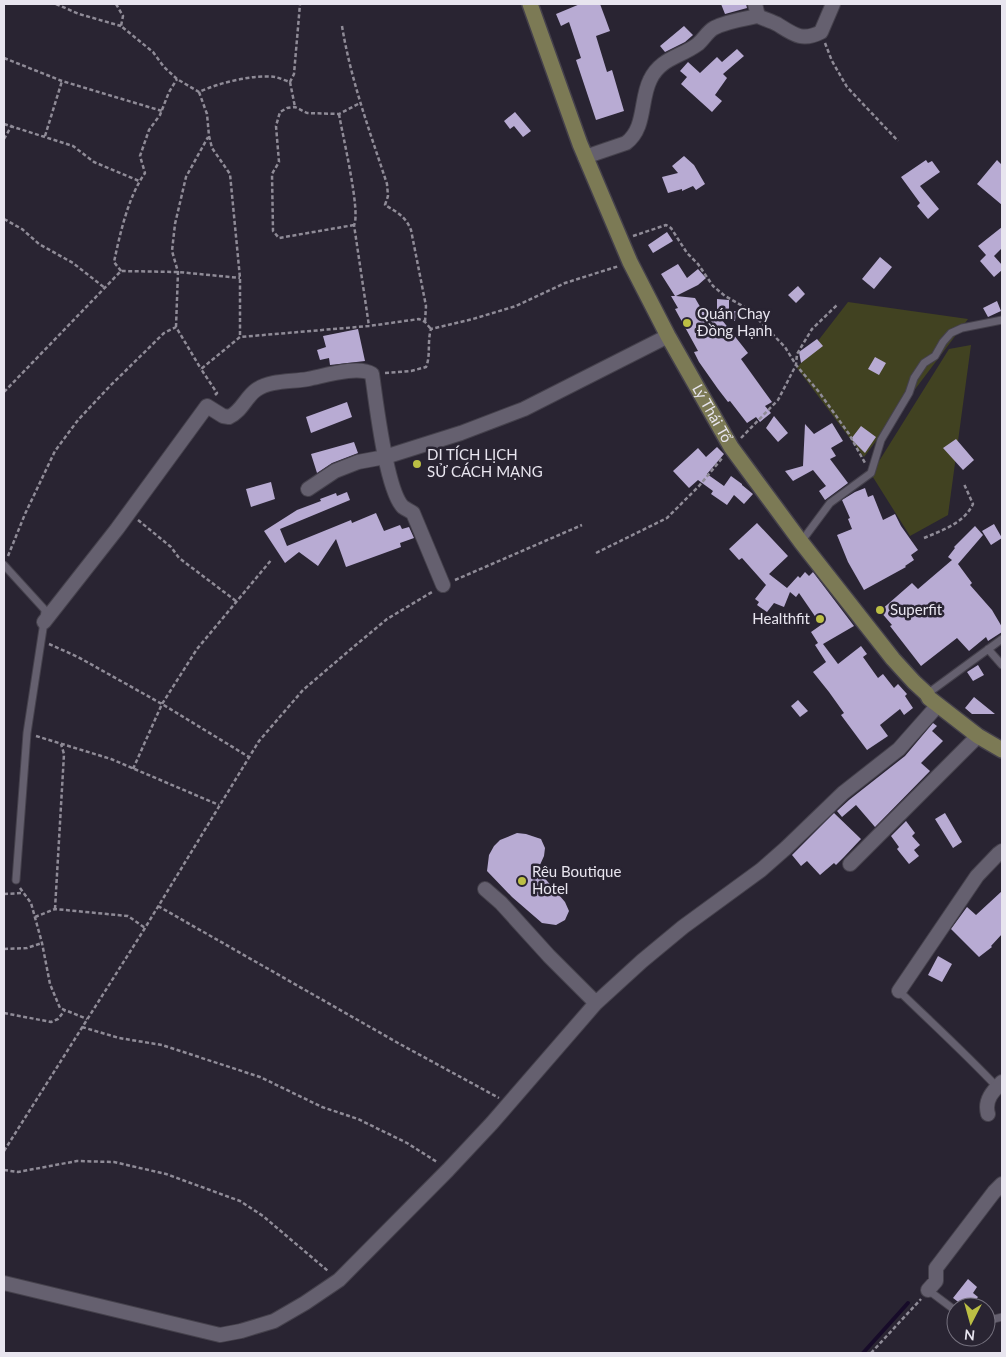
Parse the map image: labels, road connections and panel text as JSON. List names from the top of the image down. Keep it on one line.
{"streets":{"street":["Lý Thái Tổ"]},"places":["Quán Chay Đồng Hạnh","DI TÍCH LỊCH SỬ CÁCH MẠNG","Superfit","Healthfit","Rêu Boutique Hotel"],"north":"bottom"}
